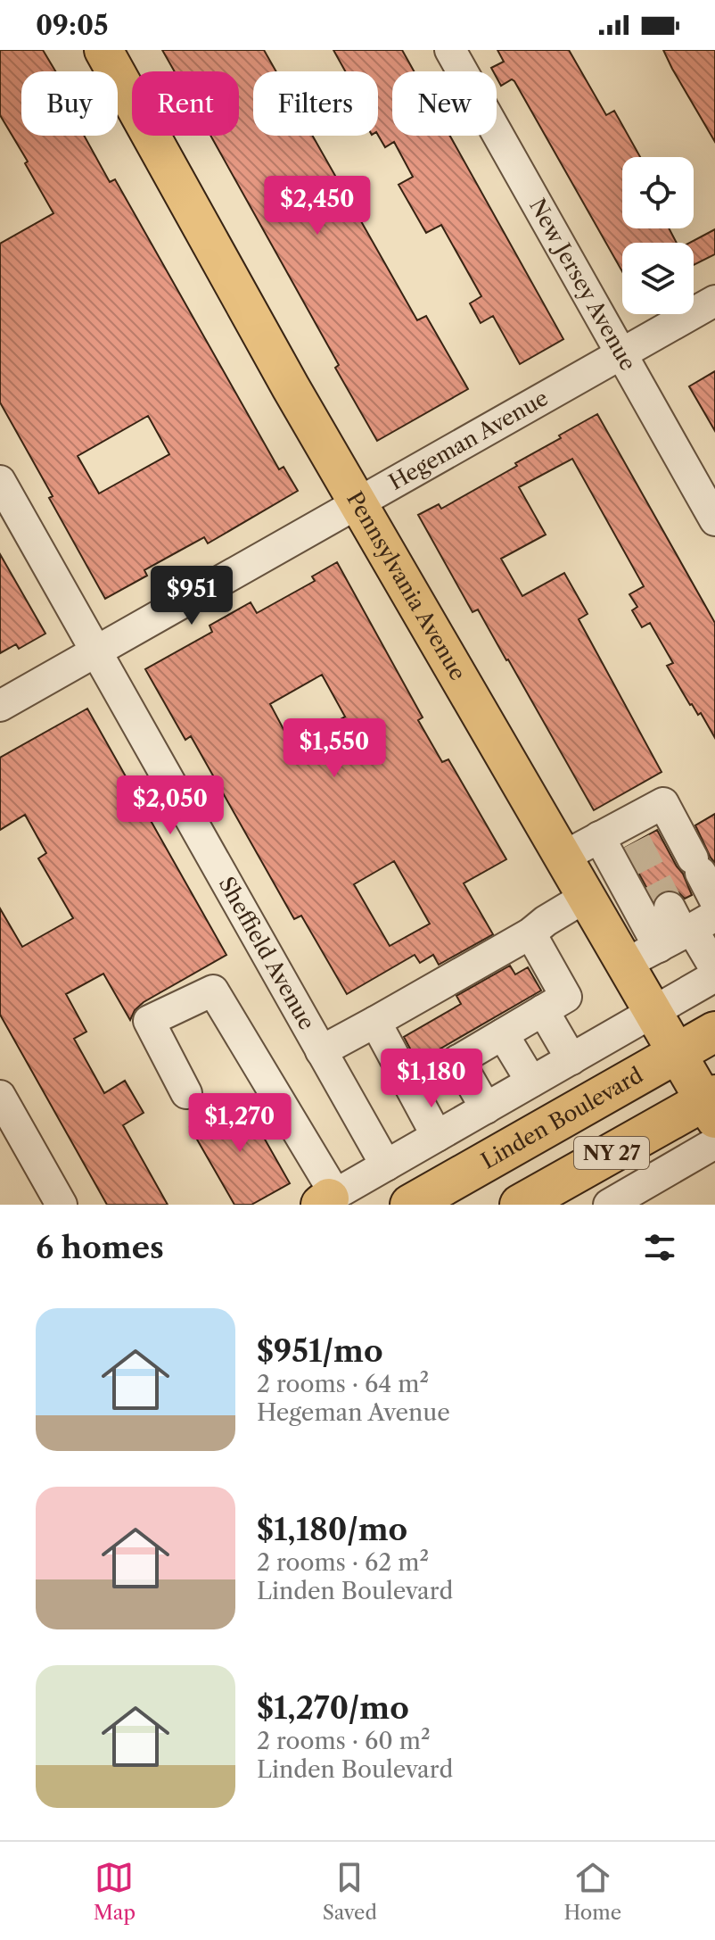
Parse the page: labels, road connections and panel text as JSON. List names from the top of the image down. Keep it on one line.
{"streets":{"highway":["Linden Boulevard","NY 27"],"main road":["Pennsylvania Avenue"],"street":["New Jersey Avenue","Hegeman Avenue","Sheffield Avenue"]},"crossings":[["New Jersey Avenue","Hegeman Avenue"],["Hegeman Avenue","Pennsylvania Avenue"],["Hegeman Avenue","Sheffield Avenue"],["Pennsylvania Avenue","Linden Boulevard"],["Pennsylvania Avenue","NY 27"]],"page":{"status":"09:05","chip":["Buy","Rent","Filters","New"],"price":["$2,450","$951","$1,550","$2,050","$1,180","$1,270"],"heading":"6 homes","list":[{"name":"$951/mo","note":"2 rooms · 64 m² · Hegeman Avenue"},{"name":"$1,180/mo","note":"2 rooms · 62 m² · Linden Boulevard"},{"name":"$1,270/mo","note":"2 rooms · 60 m² · Linden Boulevard"}],"tabs":["Map","Saved","Home"]}}
